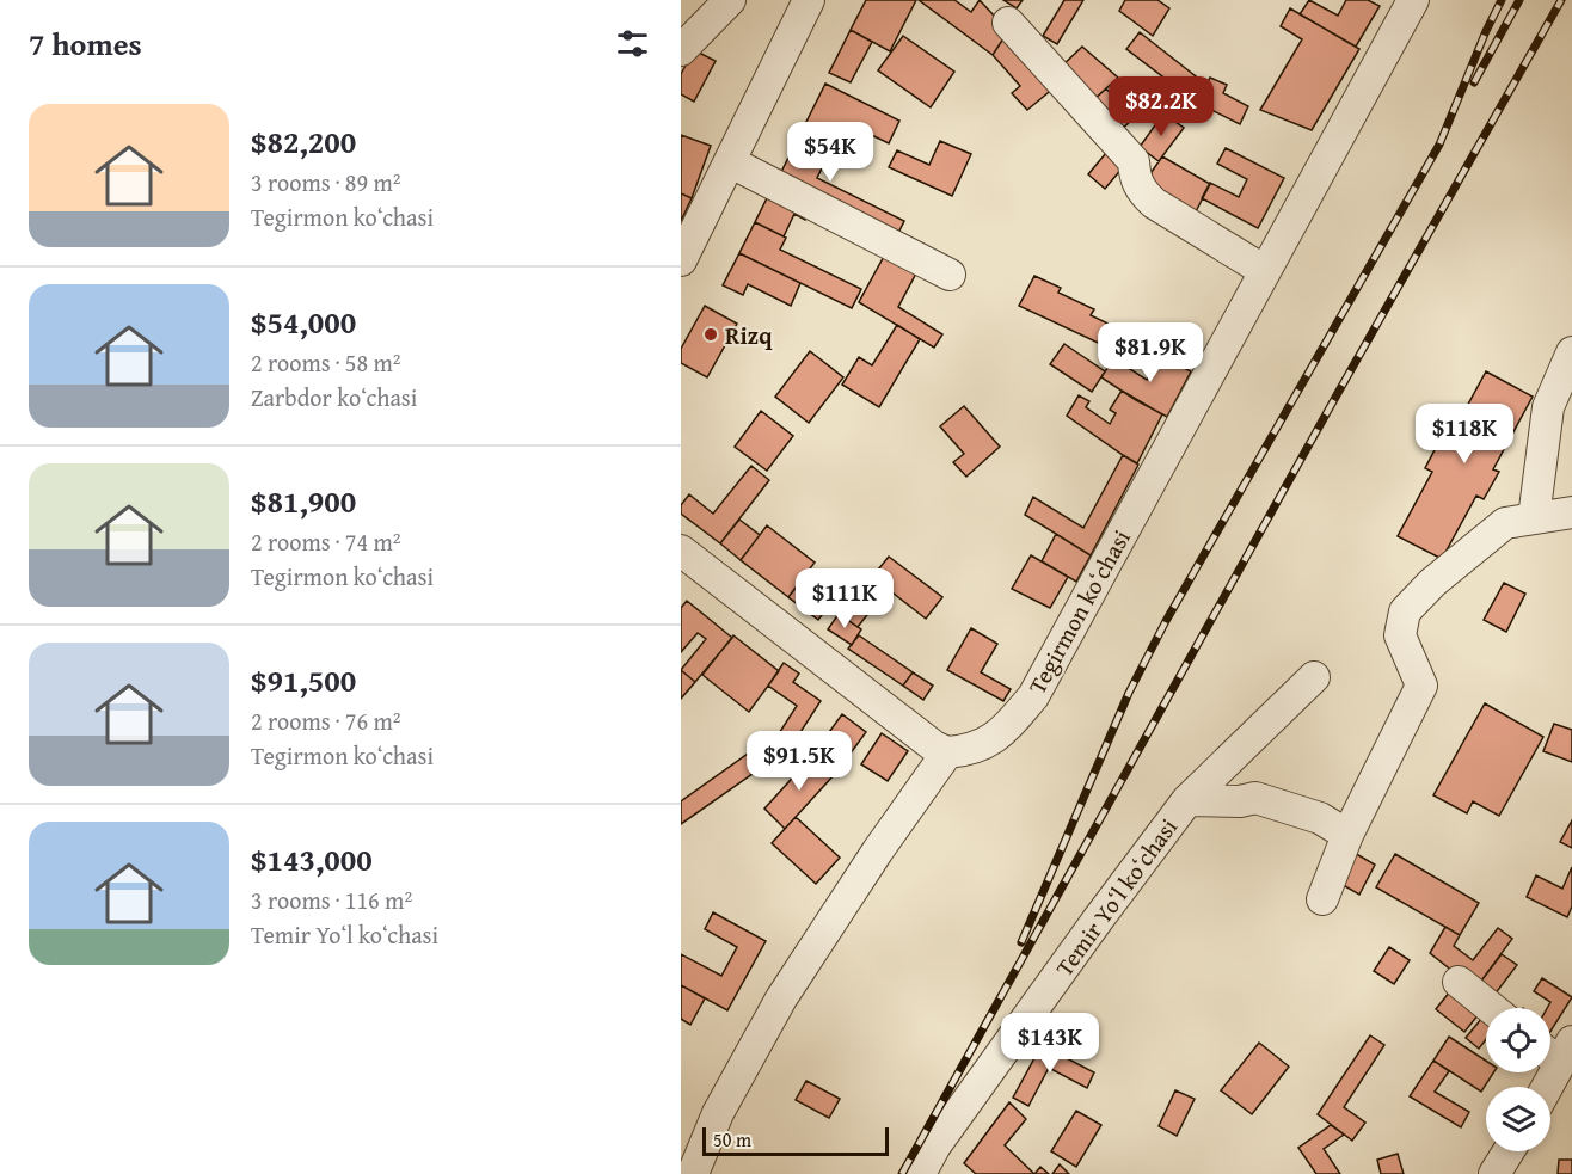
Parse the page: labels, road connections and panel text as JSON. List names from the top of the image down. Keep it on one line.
{"streets":{"street":["Tegirmon koʻchasi","Temir Yoʻl koʻchasi"]},"places":["Rizq"],"scale_bar":"50 m","page":{"heading":"7 homes","price":["$82.2K","$54K","$81.9K","$118K","$111K","$91.5K","$143K"],"list":[{"name":"$82,200","note":"3 rooms · 89 m² · Tegirmon koʻchasi"},{"name":"$54,000","note":"2 rooms · 58 m² · Zarbdor koʻchasi"},{"name":"$81,900","note":"2 rooms · 74 m² · Tegirmon koʻchasi"},{"name":"$91,500","note":"2 rooms · 76 m² · Tegirmon koʻchasi"},{"name":"$143,000","note":"3 rooms · 116 m² · Temir Yoʻl koʻchasi"}],"scale":"50 m"}}
